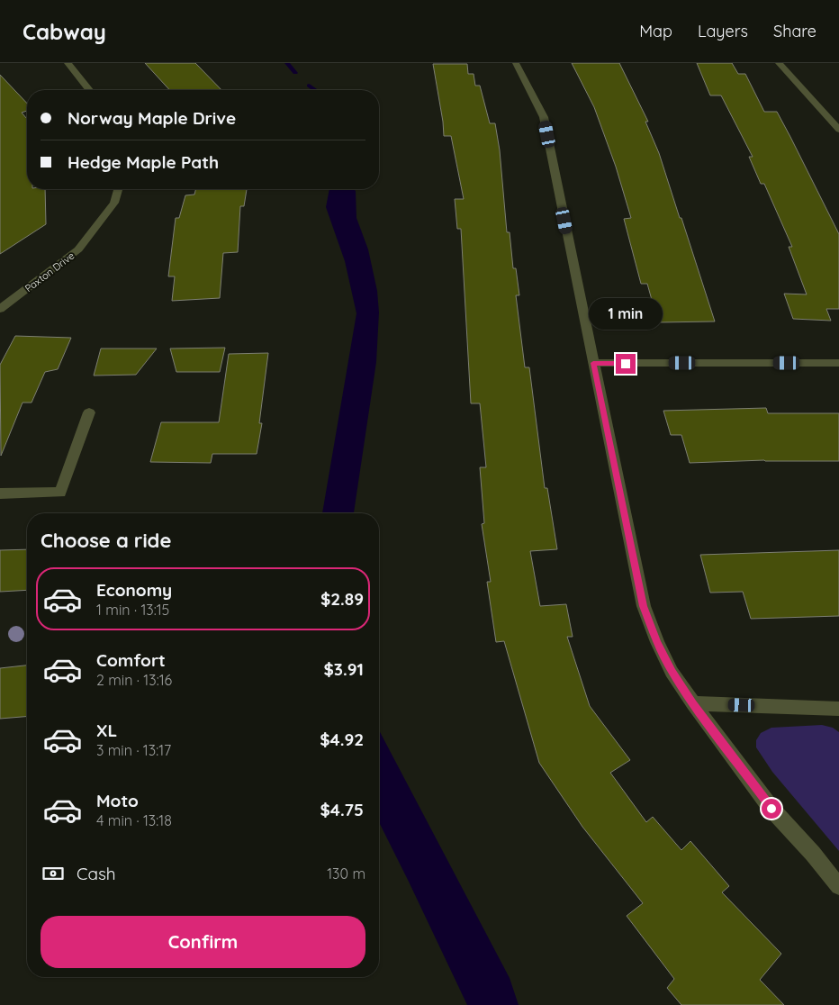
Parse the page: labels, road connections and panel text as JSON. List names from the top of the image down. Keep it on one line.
{"streets":{"street":["Paxton Drive"]},"page":{"header":"Cabway","nav":["Map","Layers","Share"],"banner":["Norway Maple Drive","Hedge Maple Path"],"bubble":"1 min","heading":"Choose a ride","list":[{"name":"Economy","note":"1 min · 13:15","value":"$2.89"},{"name":"Comfort","note":"2 min · 13:16","value":"$3.91"},{"name":"XL","note":"3 min · 13:17","value":"$4.92"},{"name":"Moto","note":"4 min · 13:18","value":"$4.75"}],"pay":["Cash","130 m"],"buttons":"Confirm"}}
